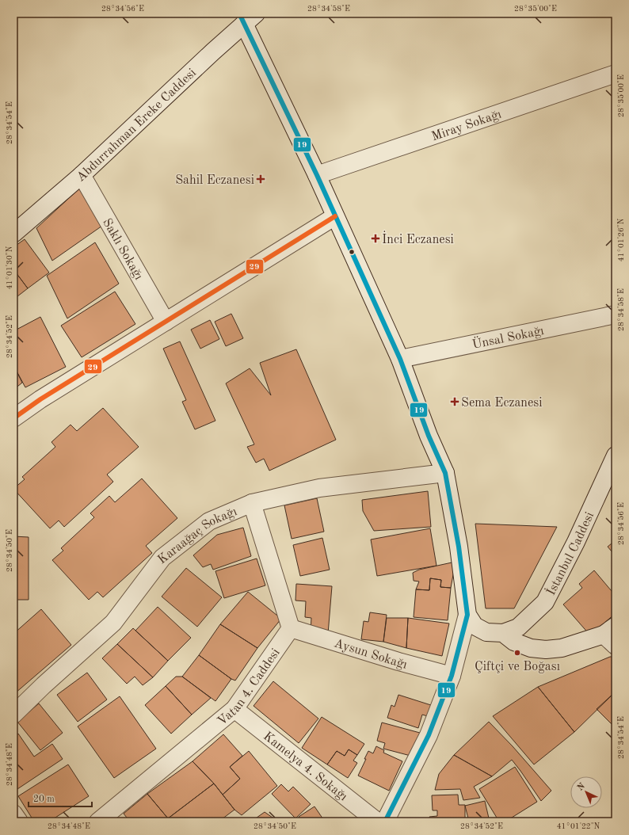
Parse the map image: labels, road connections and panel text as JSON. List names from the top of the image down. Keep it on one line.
{"streets":{"street":["Abdurrahman Ereke Caddesi","Miray Sokağı","Saklı Sokağı","Ünsal Sokağı","Karaağaç Sokağı","İstanbul Caddesi","Aysun Sokağı","Vatan 4. Caddesi","Kamelya 4. Sokağı"]},"crossings":[["Abdurrahman Ereke Caddesi","Saklı Sokağı"],["Aysun Sokağı","Vatan 4. Caddesi"],["Vatan 4. Caddesi","Kamelya 4. Sokağı"]],"places":{"health":["Sahil Eczanesi","İnci Eczanesi","Sema Eczanesi"],"other":["Çiftçi ve Boğası"]},"lines":["transit line 19","transit line 29"],"scale_bar":"20 m","north":"top left","coordinates":["28°34'56\"E","28°34'58\"E","28°35'00\"E","28°34'54\"E","41°01'26\"N","41°01'30\"N","28°34'52\"E","28°34'50\"E","28°34'48\"E","41°01'22\"N"]}
